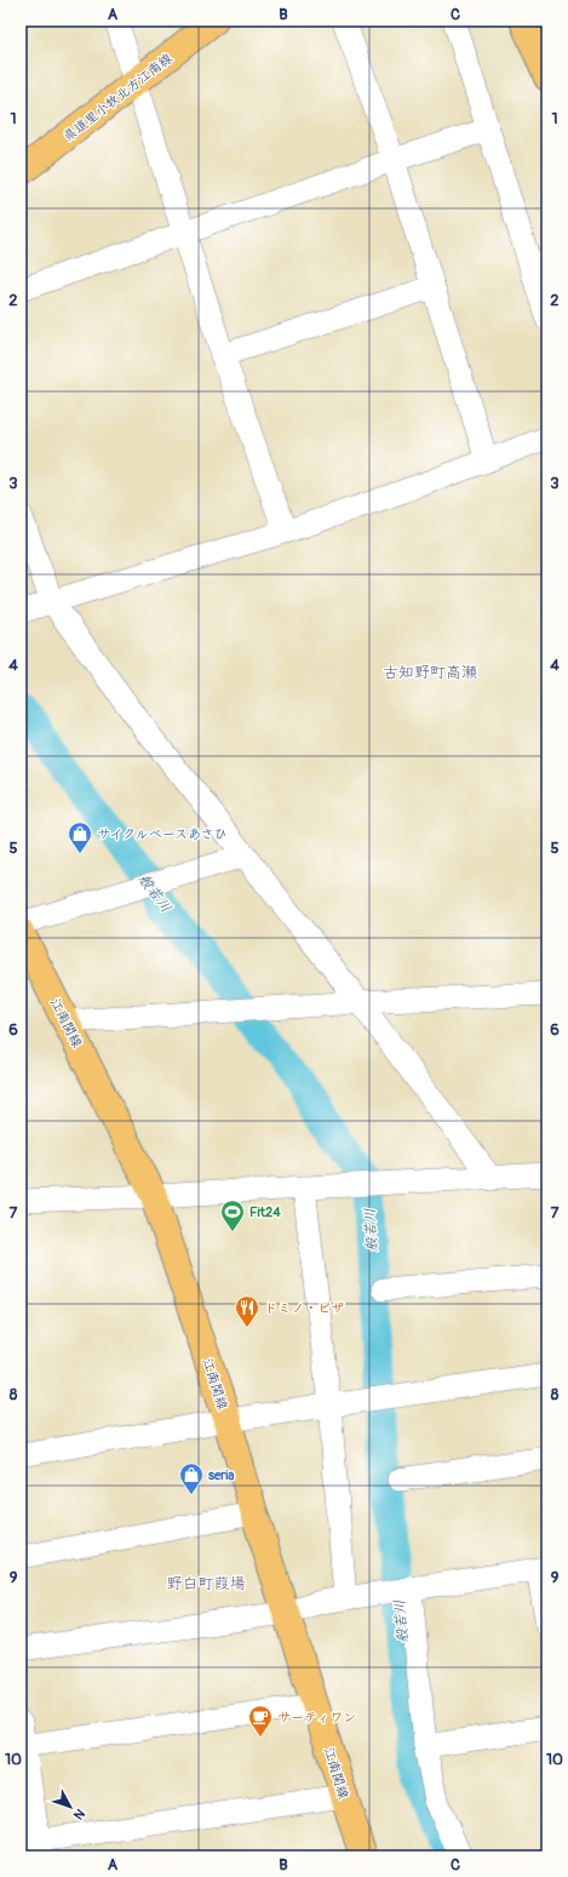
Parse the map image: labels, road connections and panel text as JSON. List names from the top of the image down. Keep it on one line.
{"streets":{"main road":["県道里小牧北方江南線","江南関線"]},"districts":["古知野町高瀬","野白町葭場"],"water":["般若川"],"places":{"shop":["サイクルベースあさひ","seria"],"sports":["Fit24"],"restaurant":["ドミノ・ピザ"],"cafe":["サーティワン"]},"north":"bottom right","grid":{"columns":["A","B","C"],"rows":["1","2","3","4","5","6","7","8","9","10"]}}
